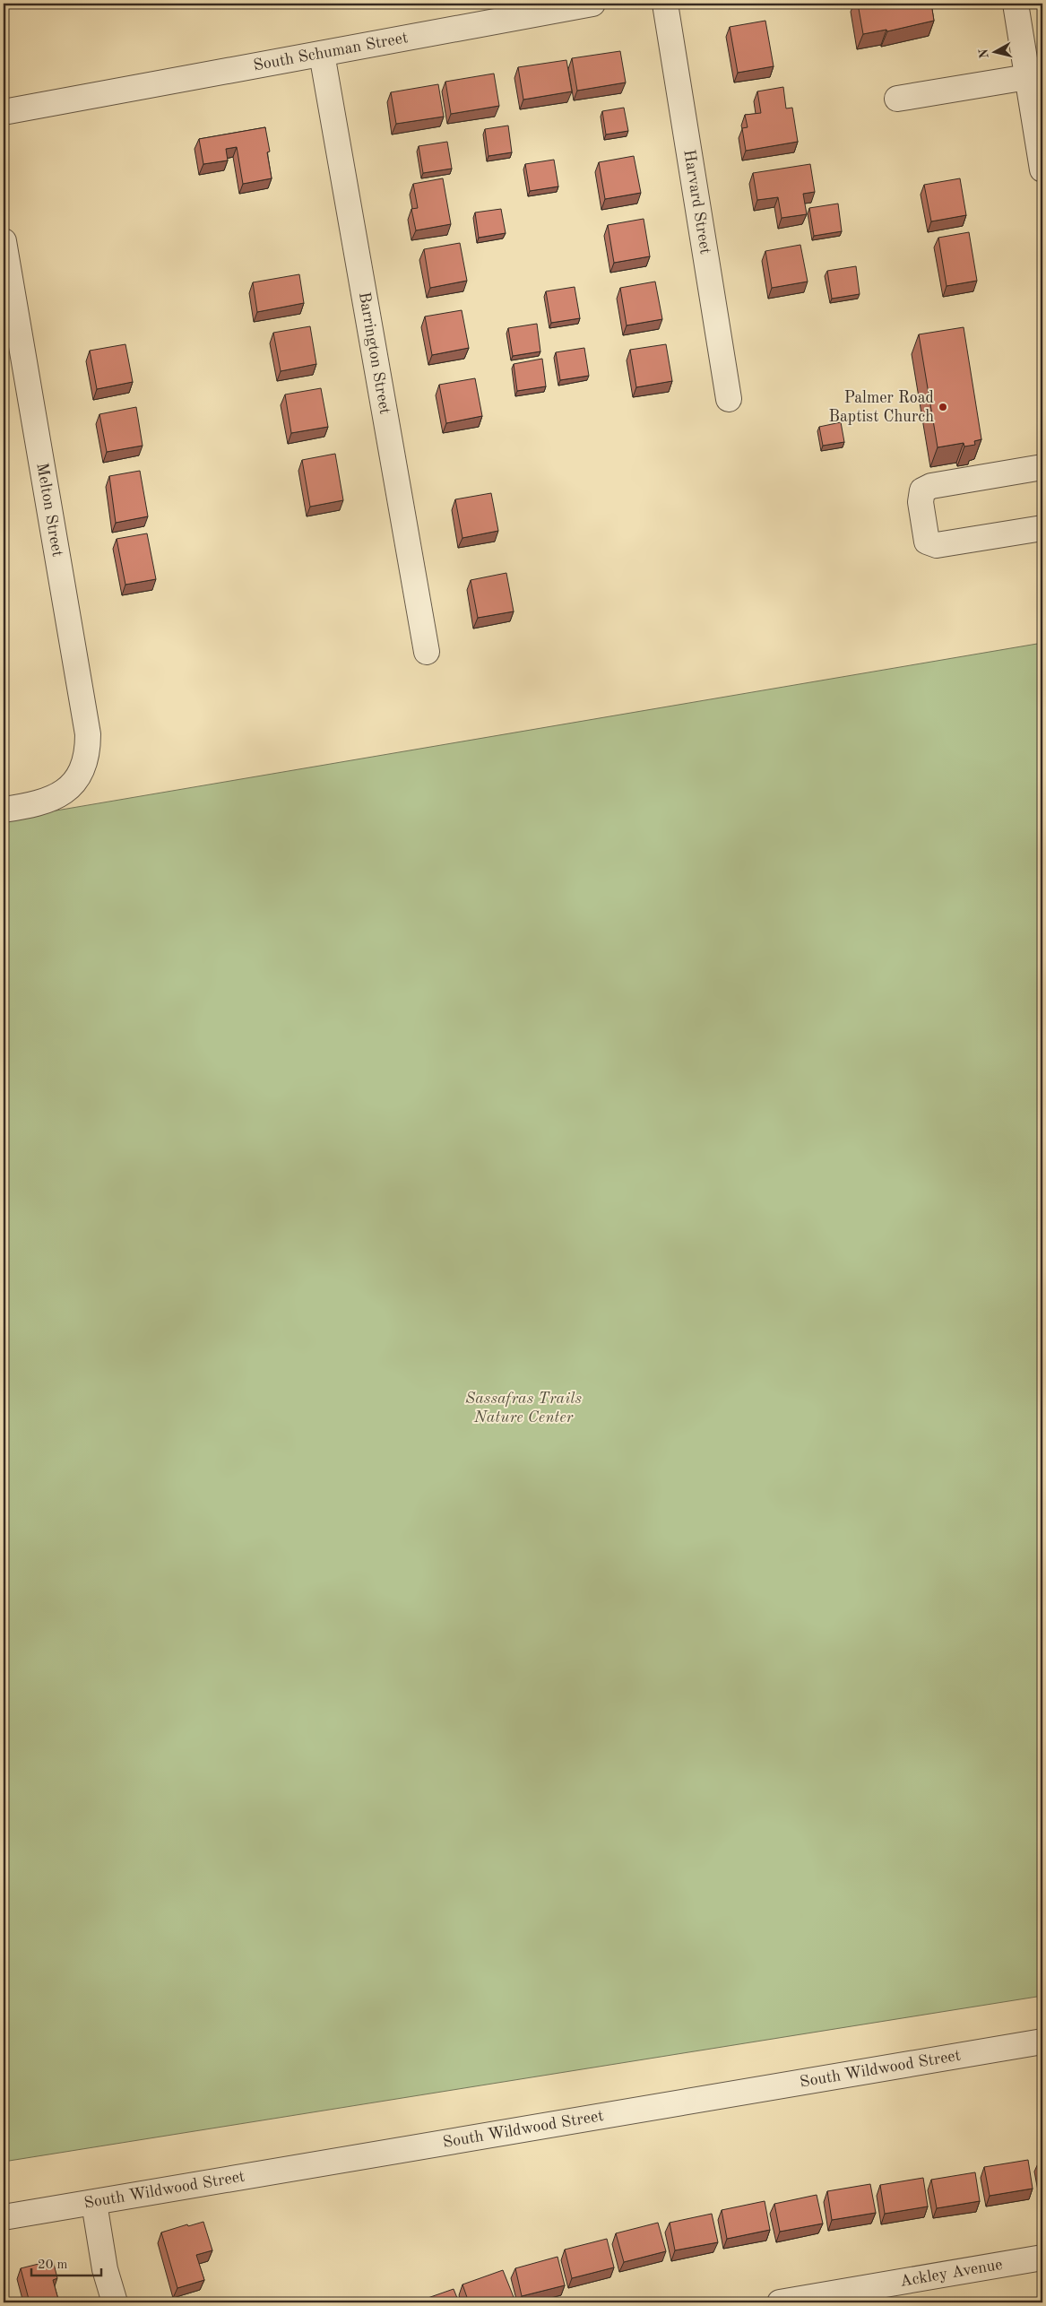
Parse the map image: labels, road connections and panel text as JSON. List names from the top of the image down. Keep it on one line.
{"streets":{"street":["South Schuman Street","Harvard Street","Barrington Street","Melton Street","South Wildwood Street","Ackley Avenue"]},"crossings":[["South Schuman Street","Barrington Street"]],"parks":["Sassafras Trails Nature Center"],"places":["Palmer Road Baptist Church"],"scale_bar":"20 m","north":"left"}
